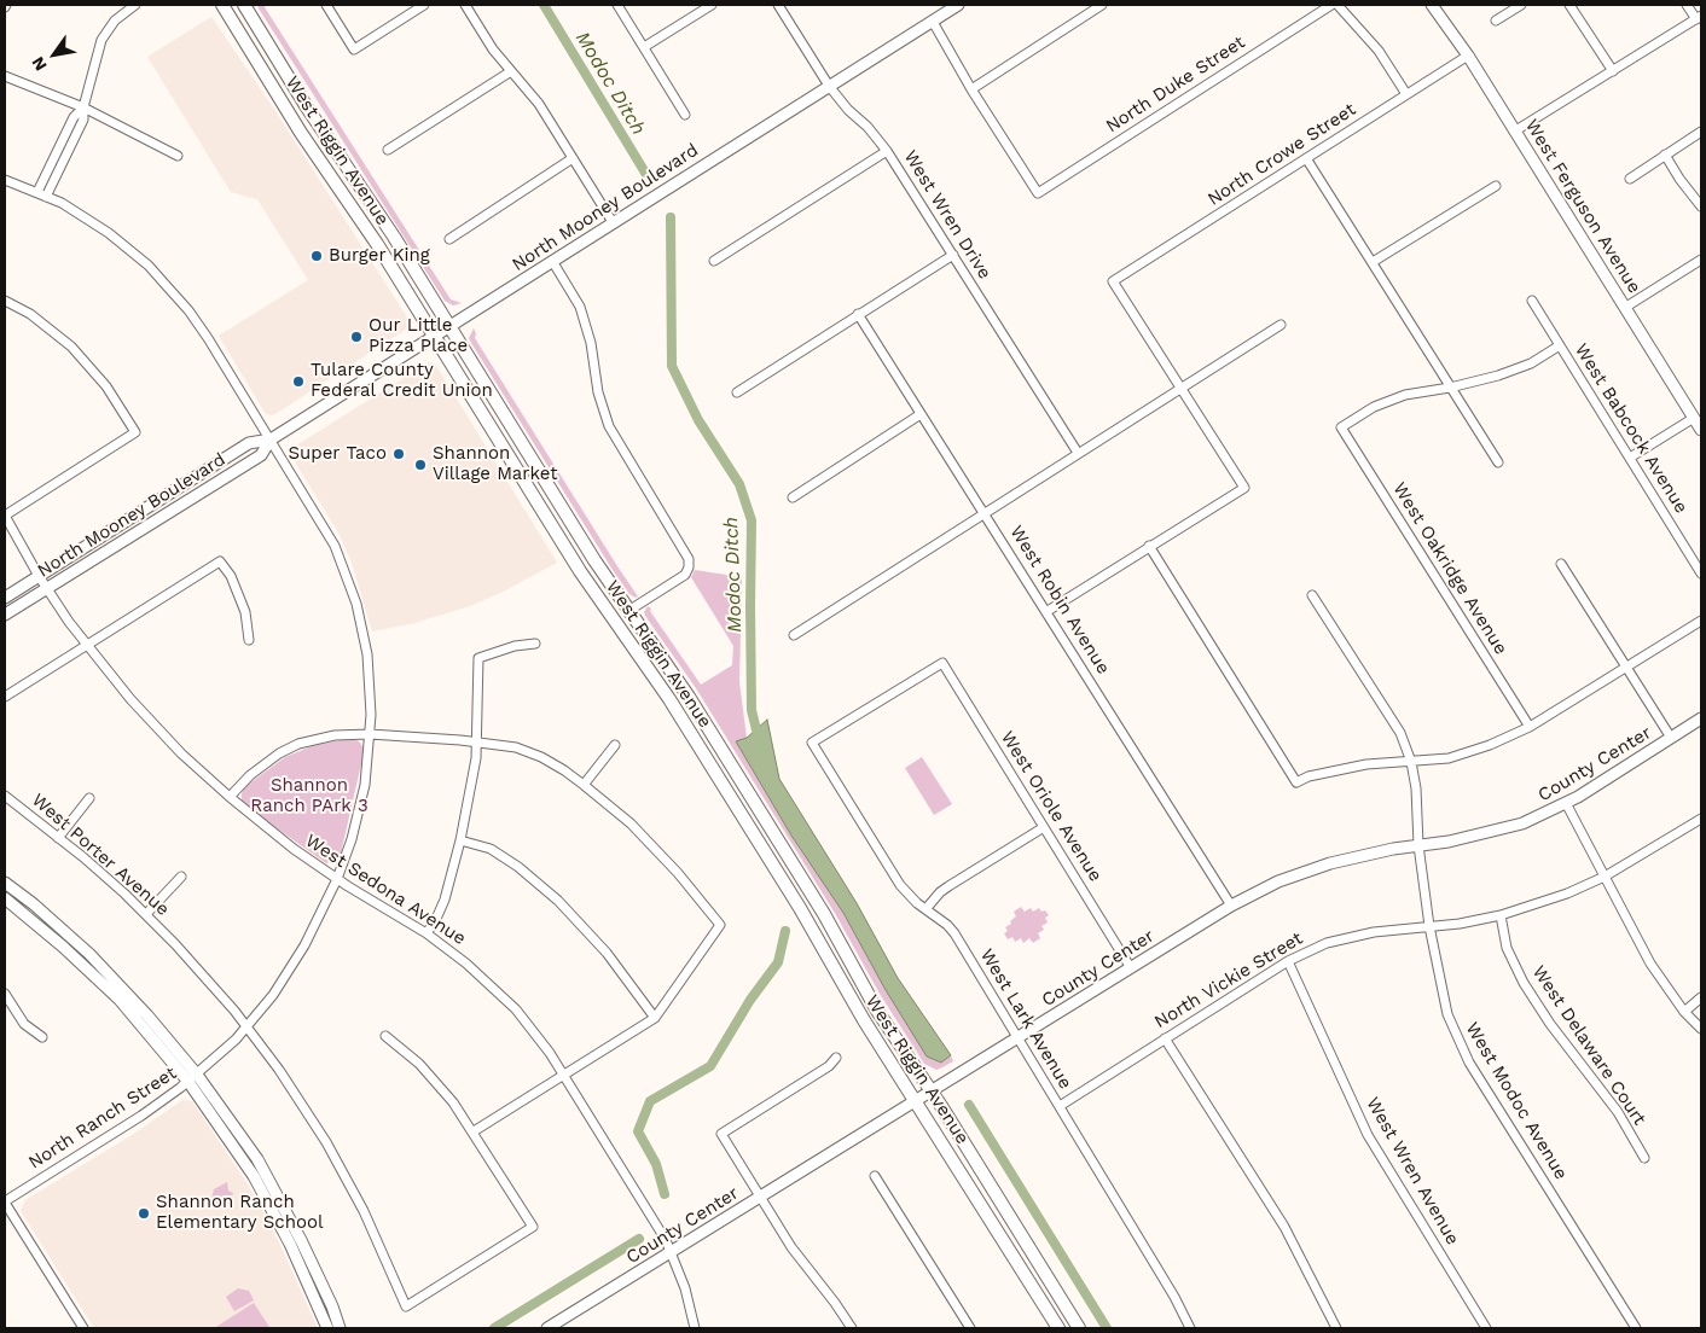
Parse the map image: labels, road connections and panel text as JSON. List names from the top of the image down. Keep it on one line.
{"streets":{"main road":["West Riggin Avenue"],"street":["North Duke Street","North Crowe Street","West Ferguson Avenue","North Mooney Boulevard","West Wren Drive","West Babcock Avenue","West Oakridge Avenue","West Robin Avenue","County Center","West Oriole Avenue","West Porter Avenue","West Sedona Avenue","North Vickie Street","West Lark Avenue","West Delaware Court","West Modoc Avenue","North Ranch Street","West Wren Avenue"]},"crossings":[["West Riggin Avenue","North Mooney Boulevard"],["West Riggin Avenue","County Center"],["North Crowe Street","West Ferguson Avenue"],["North Mooney Boulevard","West Wren Drive"],["North Mooney Boulevard","West Sedona Avenue"],["North Mooney Boulevard","North Ranch Street"],["West Robin Avenue","County Center"],["County Center","West Oriole Avenue"],["County Center","West Sedona Avenue"],["County Center","West Lark Avenue"],["County Center","West Modoc Avenue"],["West Oriole Avenue","West Lark Avenue"],["West Porter Avenue","North Ranch Street"],["West Sedona Avenue","North Ranch Street"],["North Vickie Street","West Lark Avenue"],["North Vickie Street","West Delaware Court"],["North Vickie Street","West Modoc Avenue"],["North Vickie Street","West Wren Avenue"]],"water":["Modoc Ditch"],"parks":["Shannon Ranch PArk 3"],"places":["Burger King","Our Little Pizza Place","Tulare County Federal Credit Union","Super Taco","Shannon Village Market","Shannon Ranch Elementary School"],"north":"bottom left"}
